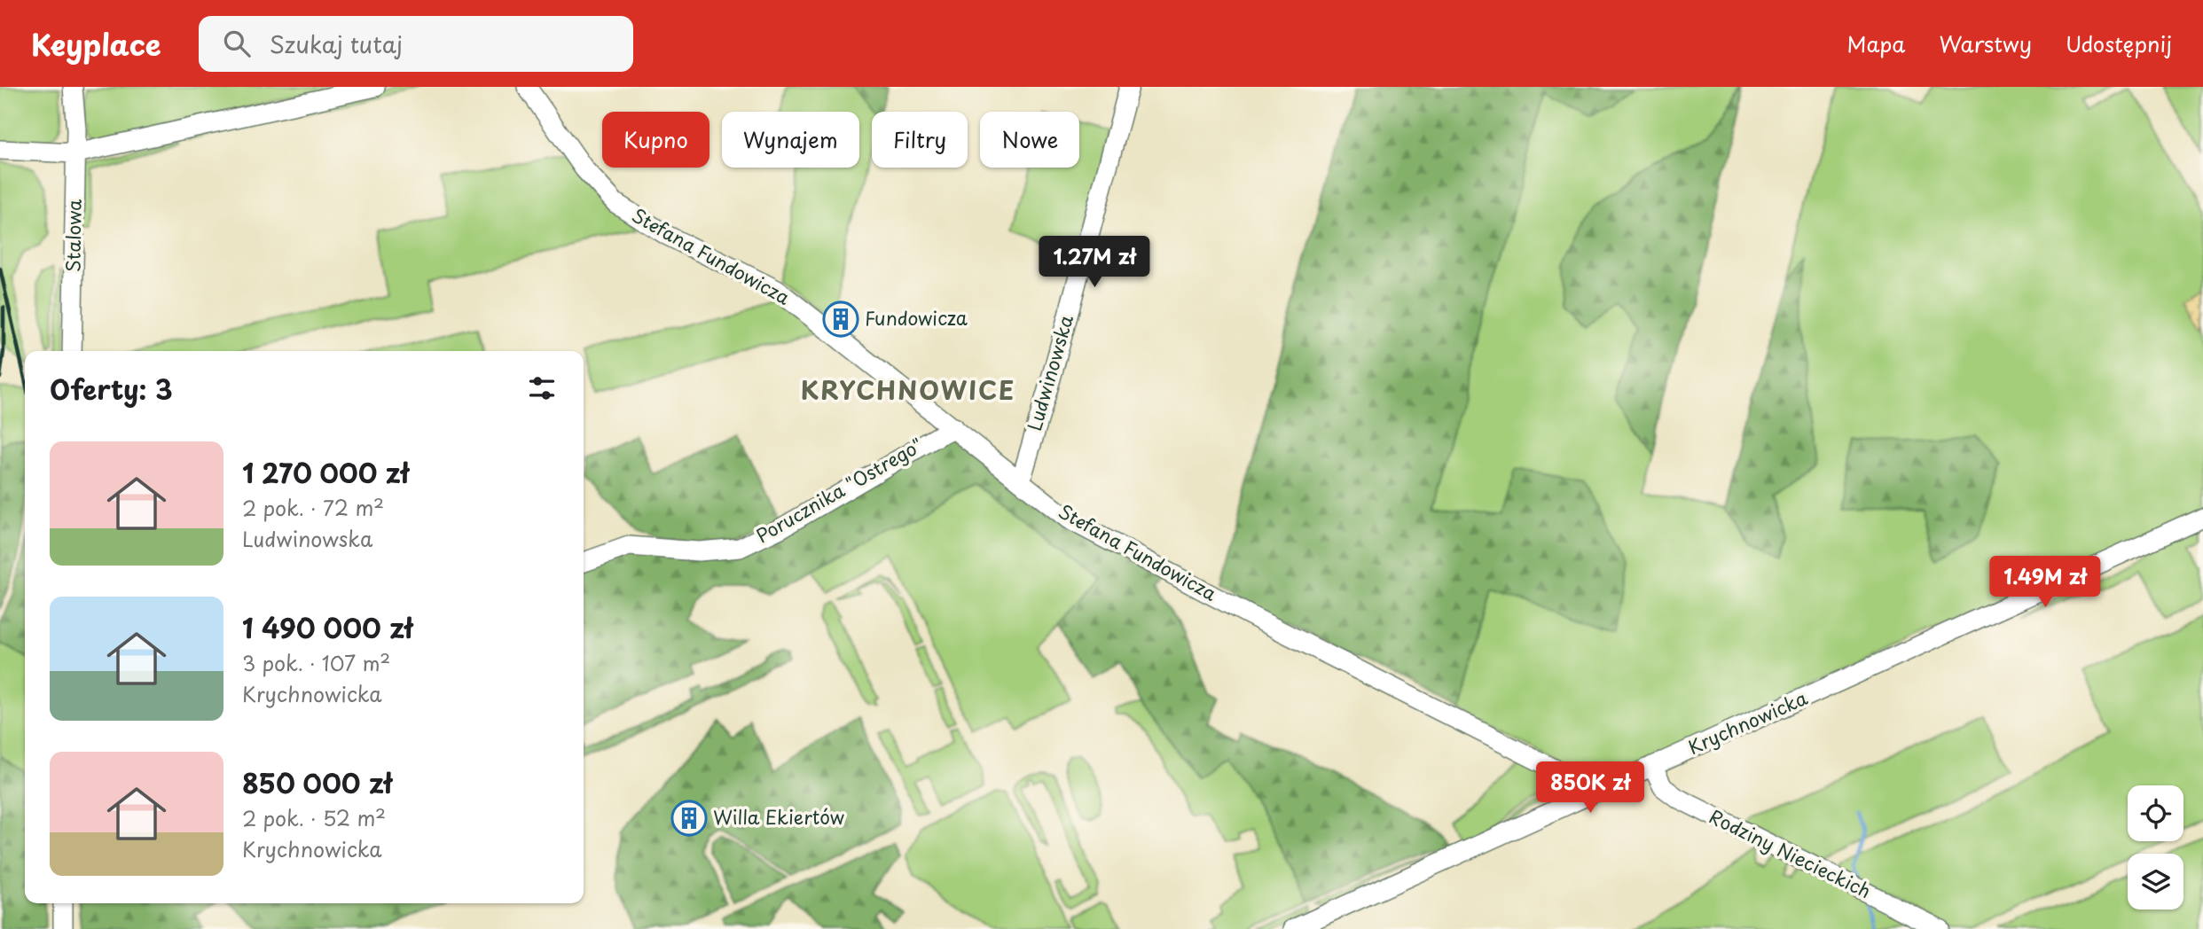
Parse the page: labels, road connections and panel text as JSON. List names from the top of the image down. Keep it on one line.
{"streets":{"street":["Stalowa","Stefana Fundowicza","Ludwinowska","Porucznika \"Ostrego\"","Krychnowicka","Rodziny Niecieckich"]},"crossings":[["Stefana Fundowicza","Ludwinowska"],["Stefana Fundowicza","Porucznika \"Ostrego\""],["Stefana Fundowicza","Krychnowicka"],["Krychnowicka","Rodziny Niecieckich"]],"districts":["KRYCHNOWICE"],"places":{"building":["Fundowicza","Willa Ekiertów"]},"page":{"header":"Keyplace","search":"Szukaj tutaj","nav":["Mapa","Warstwy","Udostępnij"],"chip":["Kupno","Wynajem","Filtry","Nowe"],"price":["1.27M zł","1.49M zł","850K zł"],"heading":"Oferty: 3","list":[{"name":"1 270 000 zł","note":"2 pok. · 72 m² · Ludwinowska"},{"name":"1 490 000 zł","note":"3 pok. · 107 m² · Krychnowicka"},{"name":"850 000 zł","note":"2 pok. · 52 m² · Krychnowicka"}]}}
